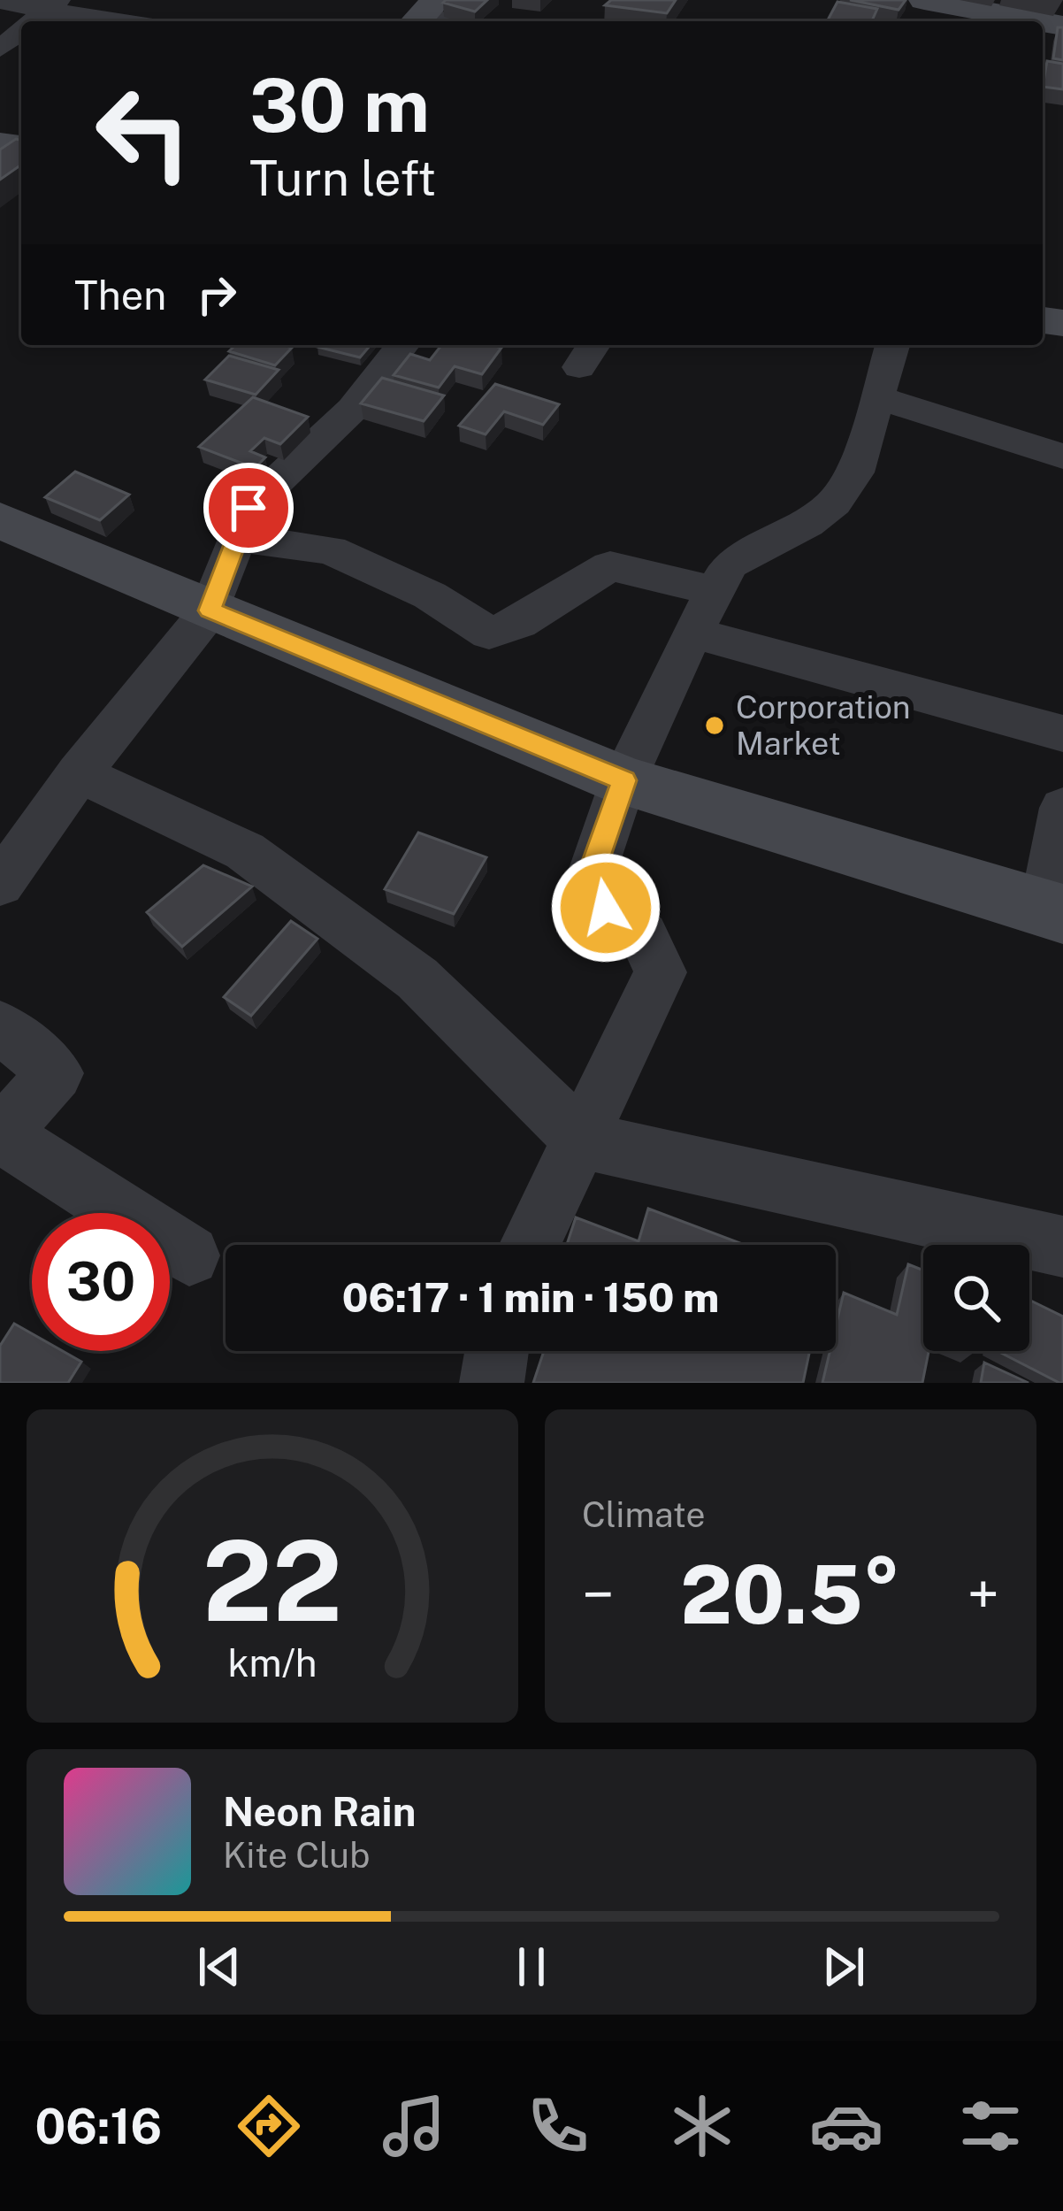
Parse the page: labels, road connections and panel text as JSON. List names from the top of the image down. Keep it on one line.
{"places":["Corporation Market"],"page":{"turn":["30 m","Turn left"],"then":"Then","limit":"30","trip":"06:17 · 1 min · 150 m","tile":"Climate","heat":["−","20.5°","+"],"song":["Neon Rain","Kite Club"],"tabs":"06:16","gauge":["22","km/h"]}}
